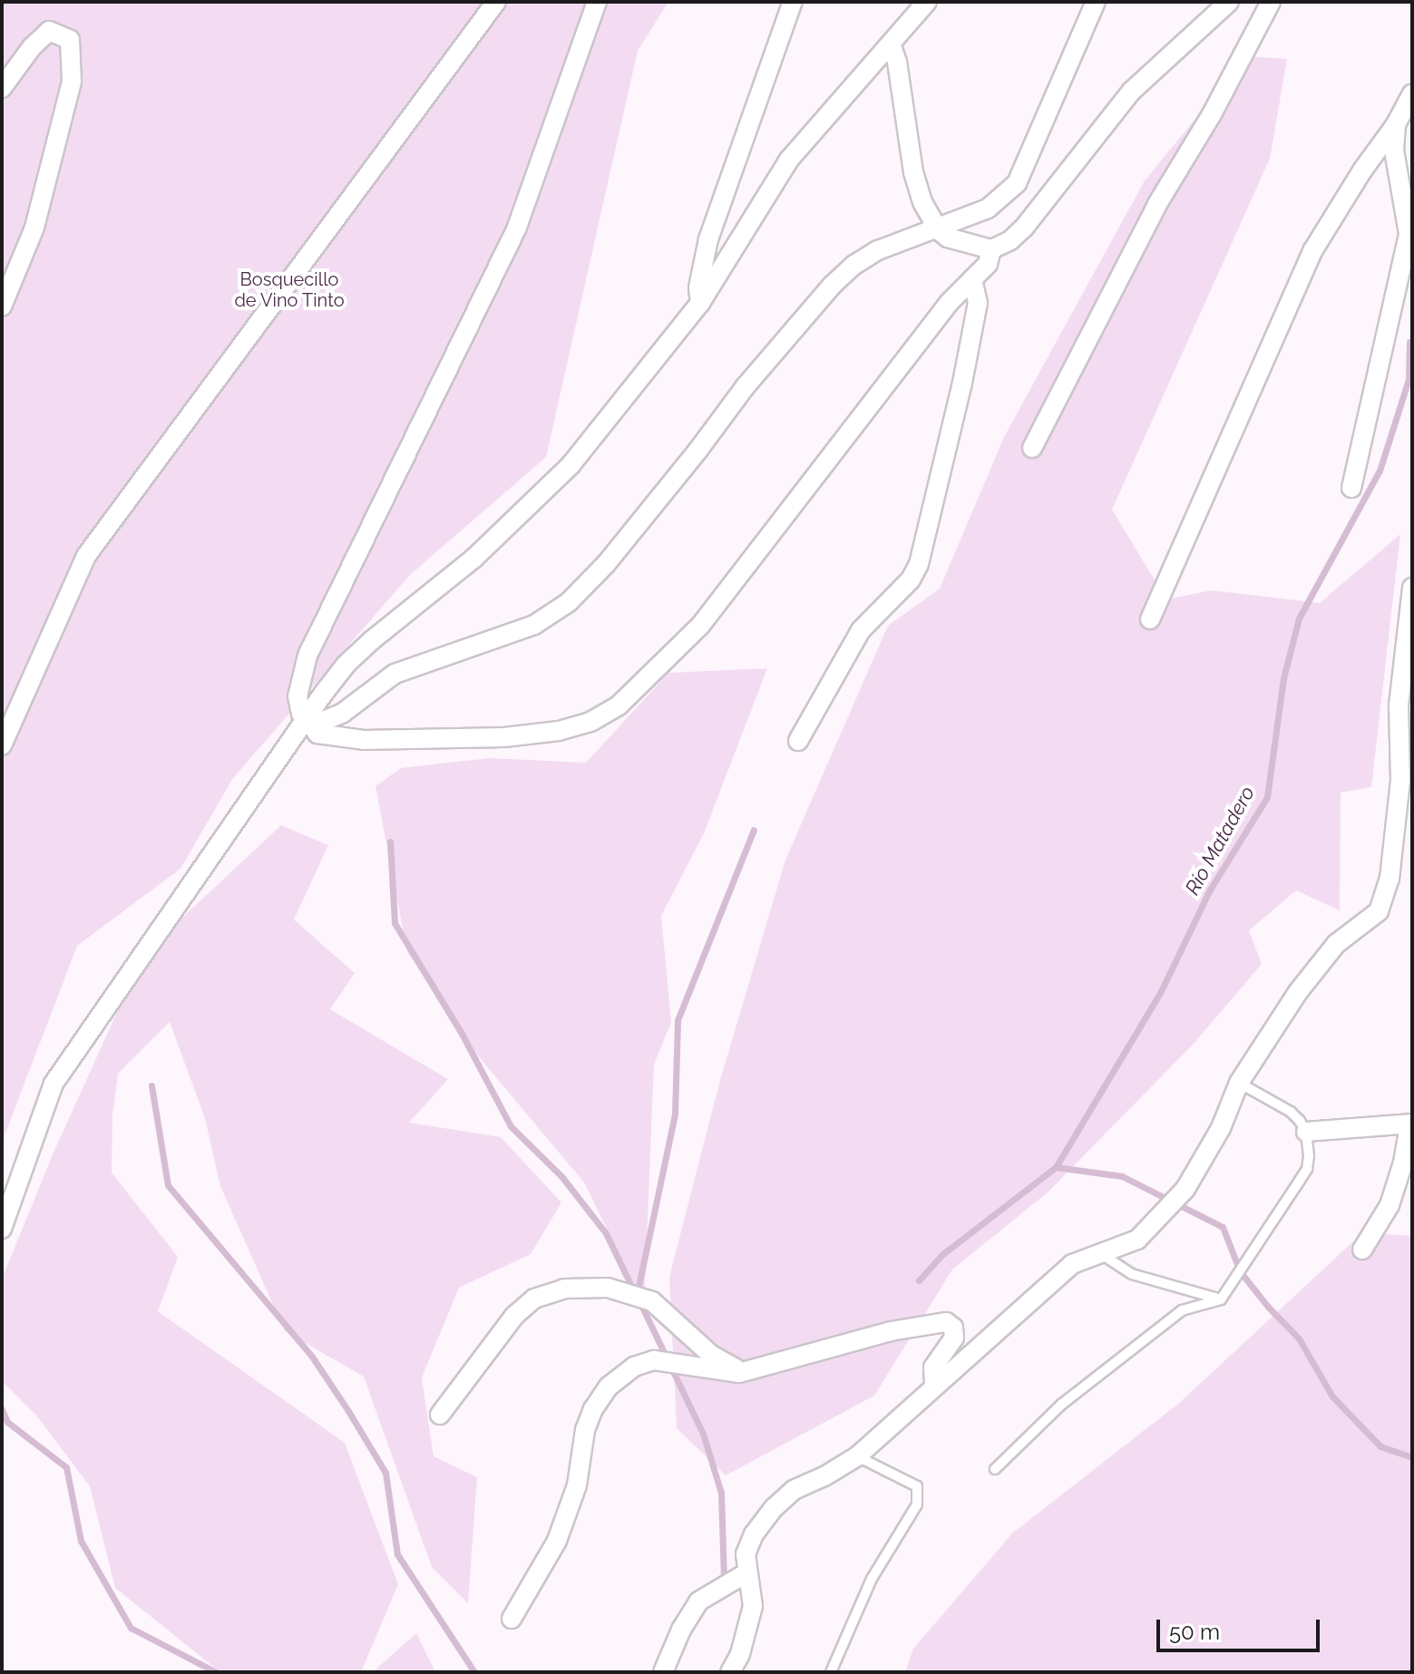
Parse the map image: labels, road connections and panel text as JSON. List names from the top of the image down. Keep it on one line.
{"water":["Río Matadero"],"parks":["Bosquecillo de Vino Tinto"],"scale_bar":"50 m"}
